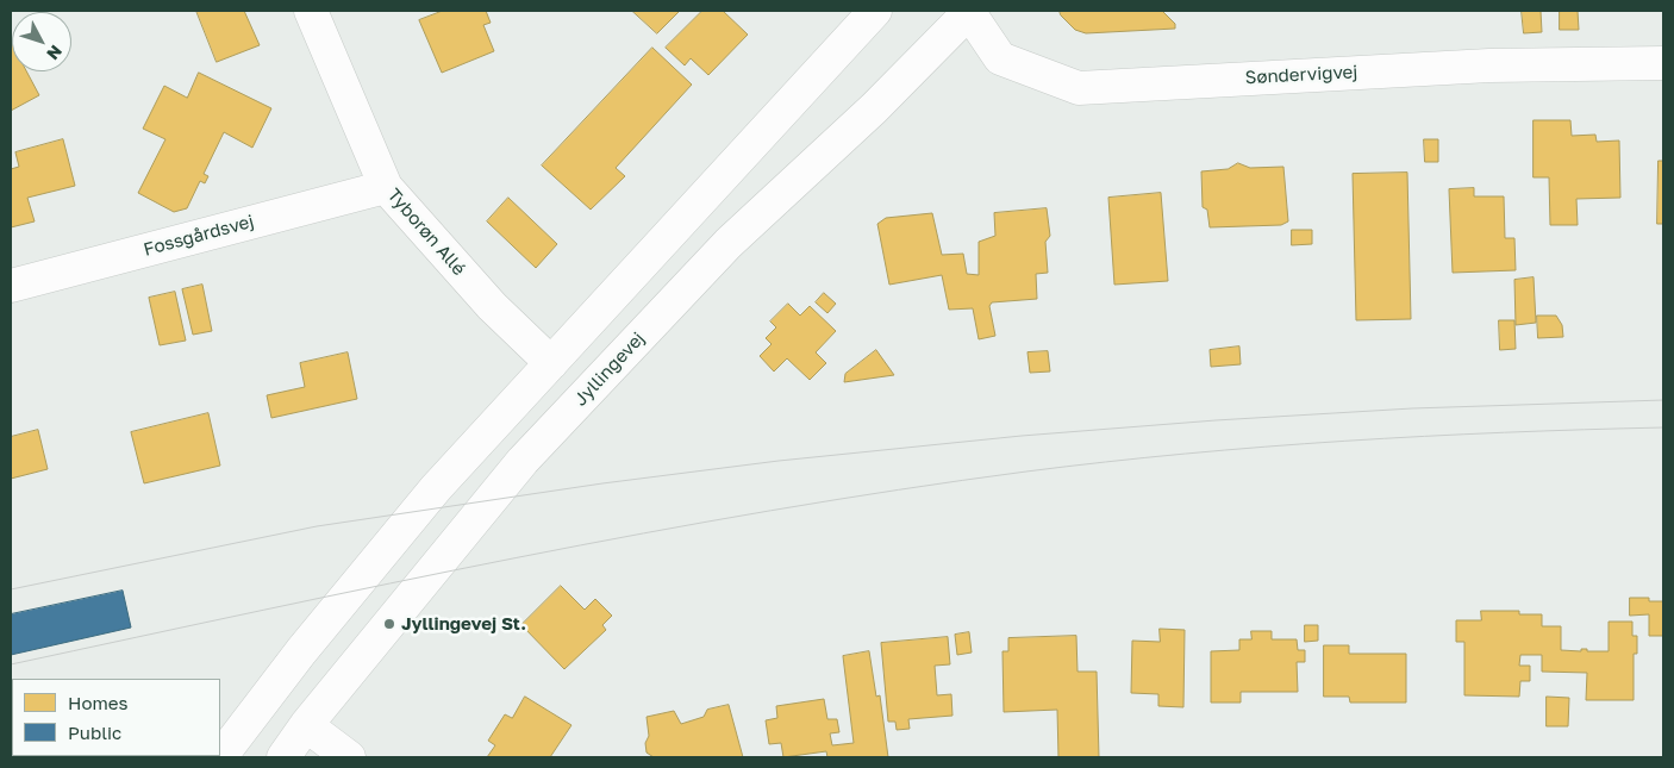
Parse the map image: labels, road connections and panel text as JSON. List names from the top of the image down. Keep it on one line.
{"streets":{"street":["Søndervigvej","Tyborøn Allé","Fossgårdsvej","Jyllingevej"]},"crossings":[["Søndervigvej","Jyllingevej"],["Tyborøn Allé","Fossgårdsvej"]],"places":["Jyllingevej St."],"legend":["Homes","Public"],"north":"bottom right"}
